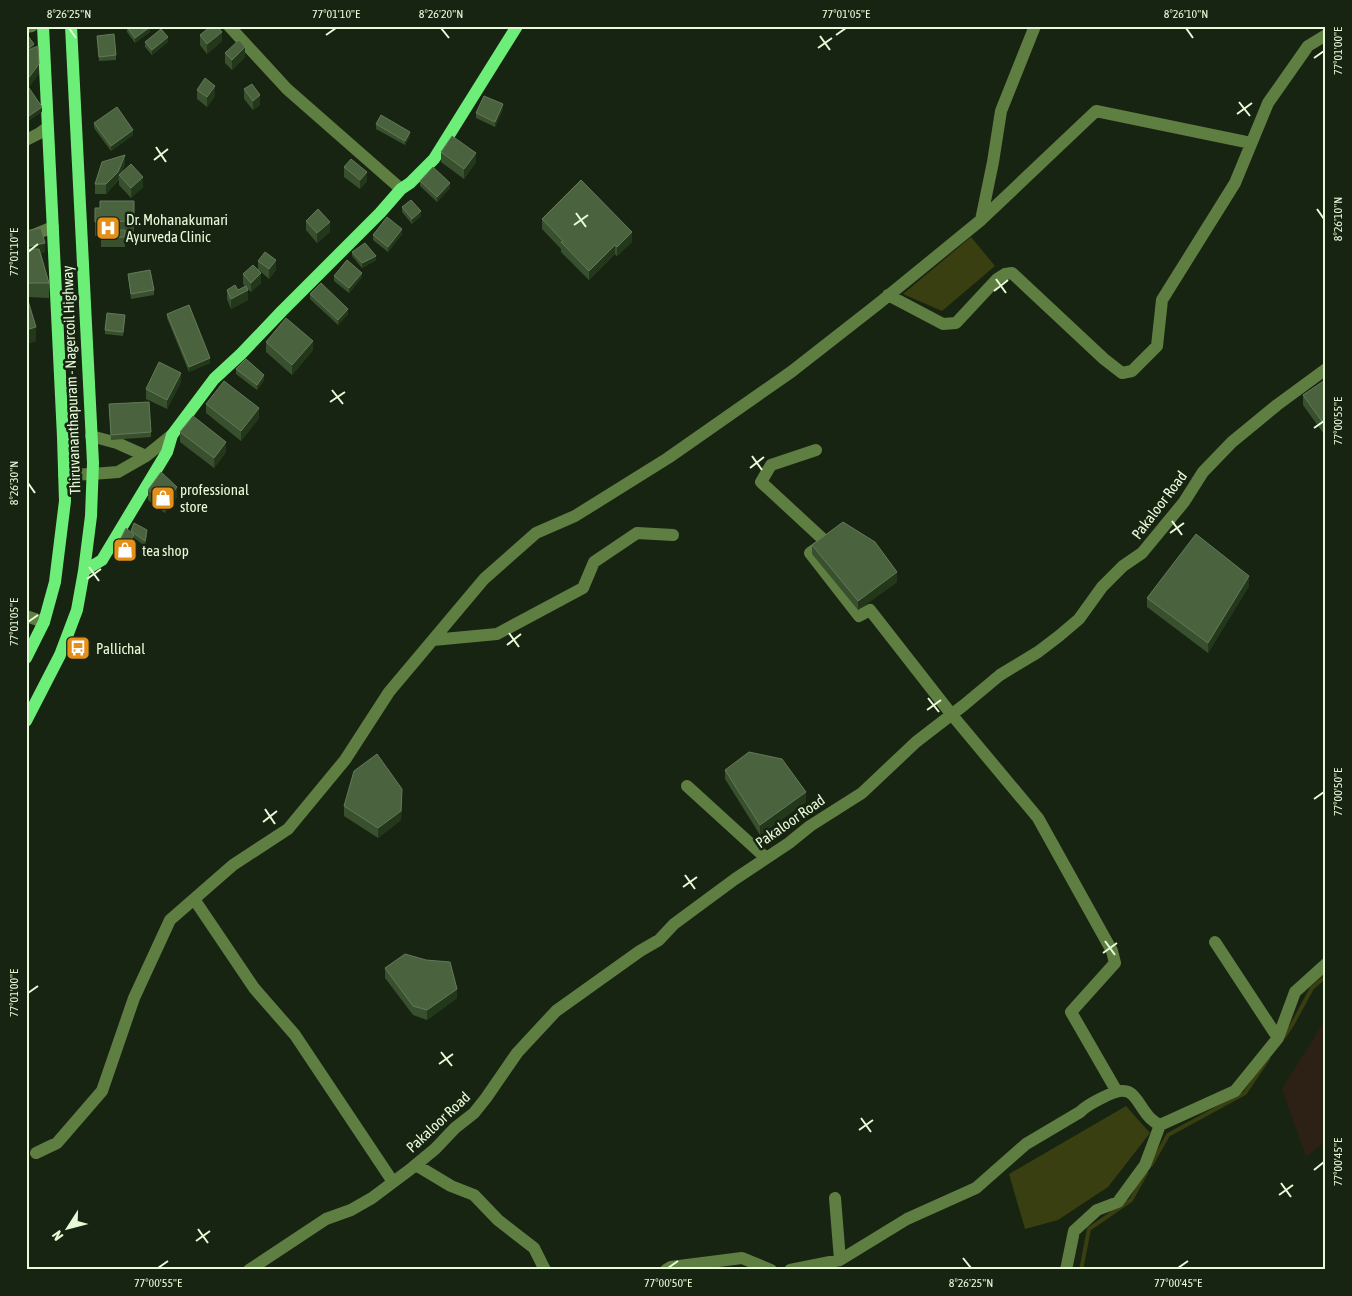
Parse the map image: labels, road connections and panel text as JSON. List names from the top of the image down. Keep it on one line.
{"streets":{"main road":["Thiruvananthapuram - Nagercoil Highway"],"street":["Pakaloor Road"]},"places":{"hospital":["Dr. Mohanakumari Ayurveda Clinic"],"shop":["professional store","tea shop"],"bus stop":["Pallichal"]},"north":"bottom left","coordinates":["8°26'25\"N","77°01'10\"E","8°26'20\"N","77°01'05\"E","8°26'10\"N","77°01'00\"E","77°00'55\"E","8°26'30\"N","77°00'50\"E","77°00'45\"E"]}
